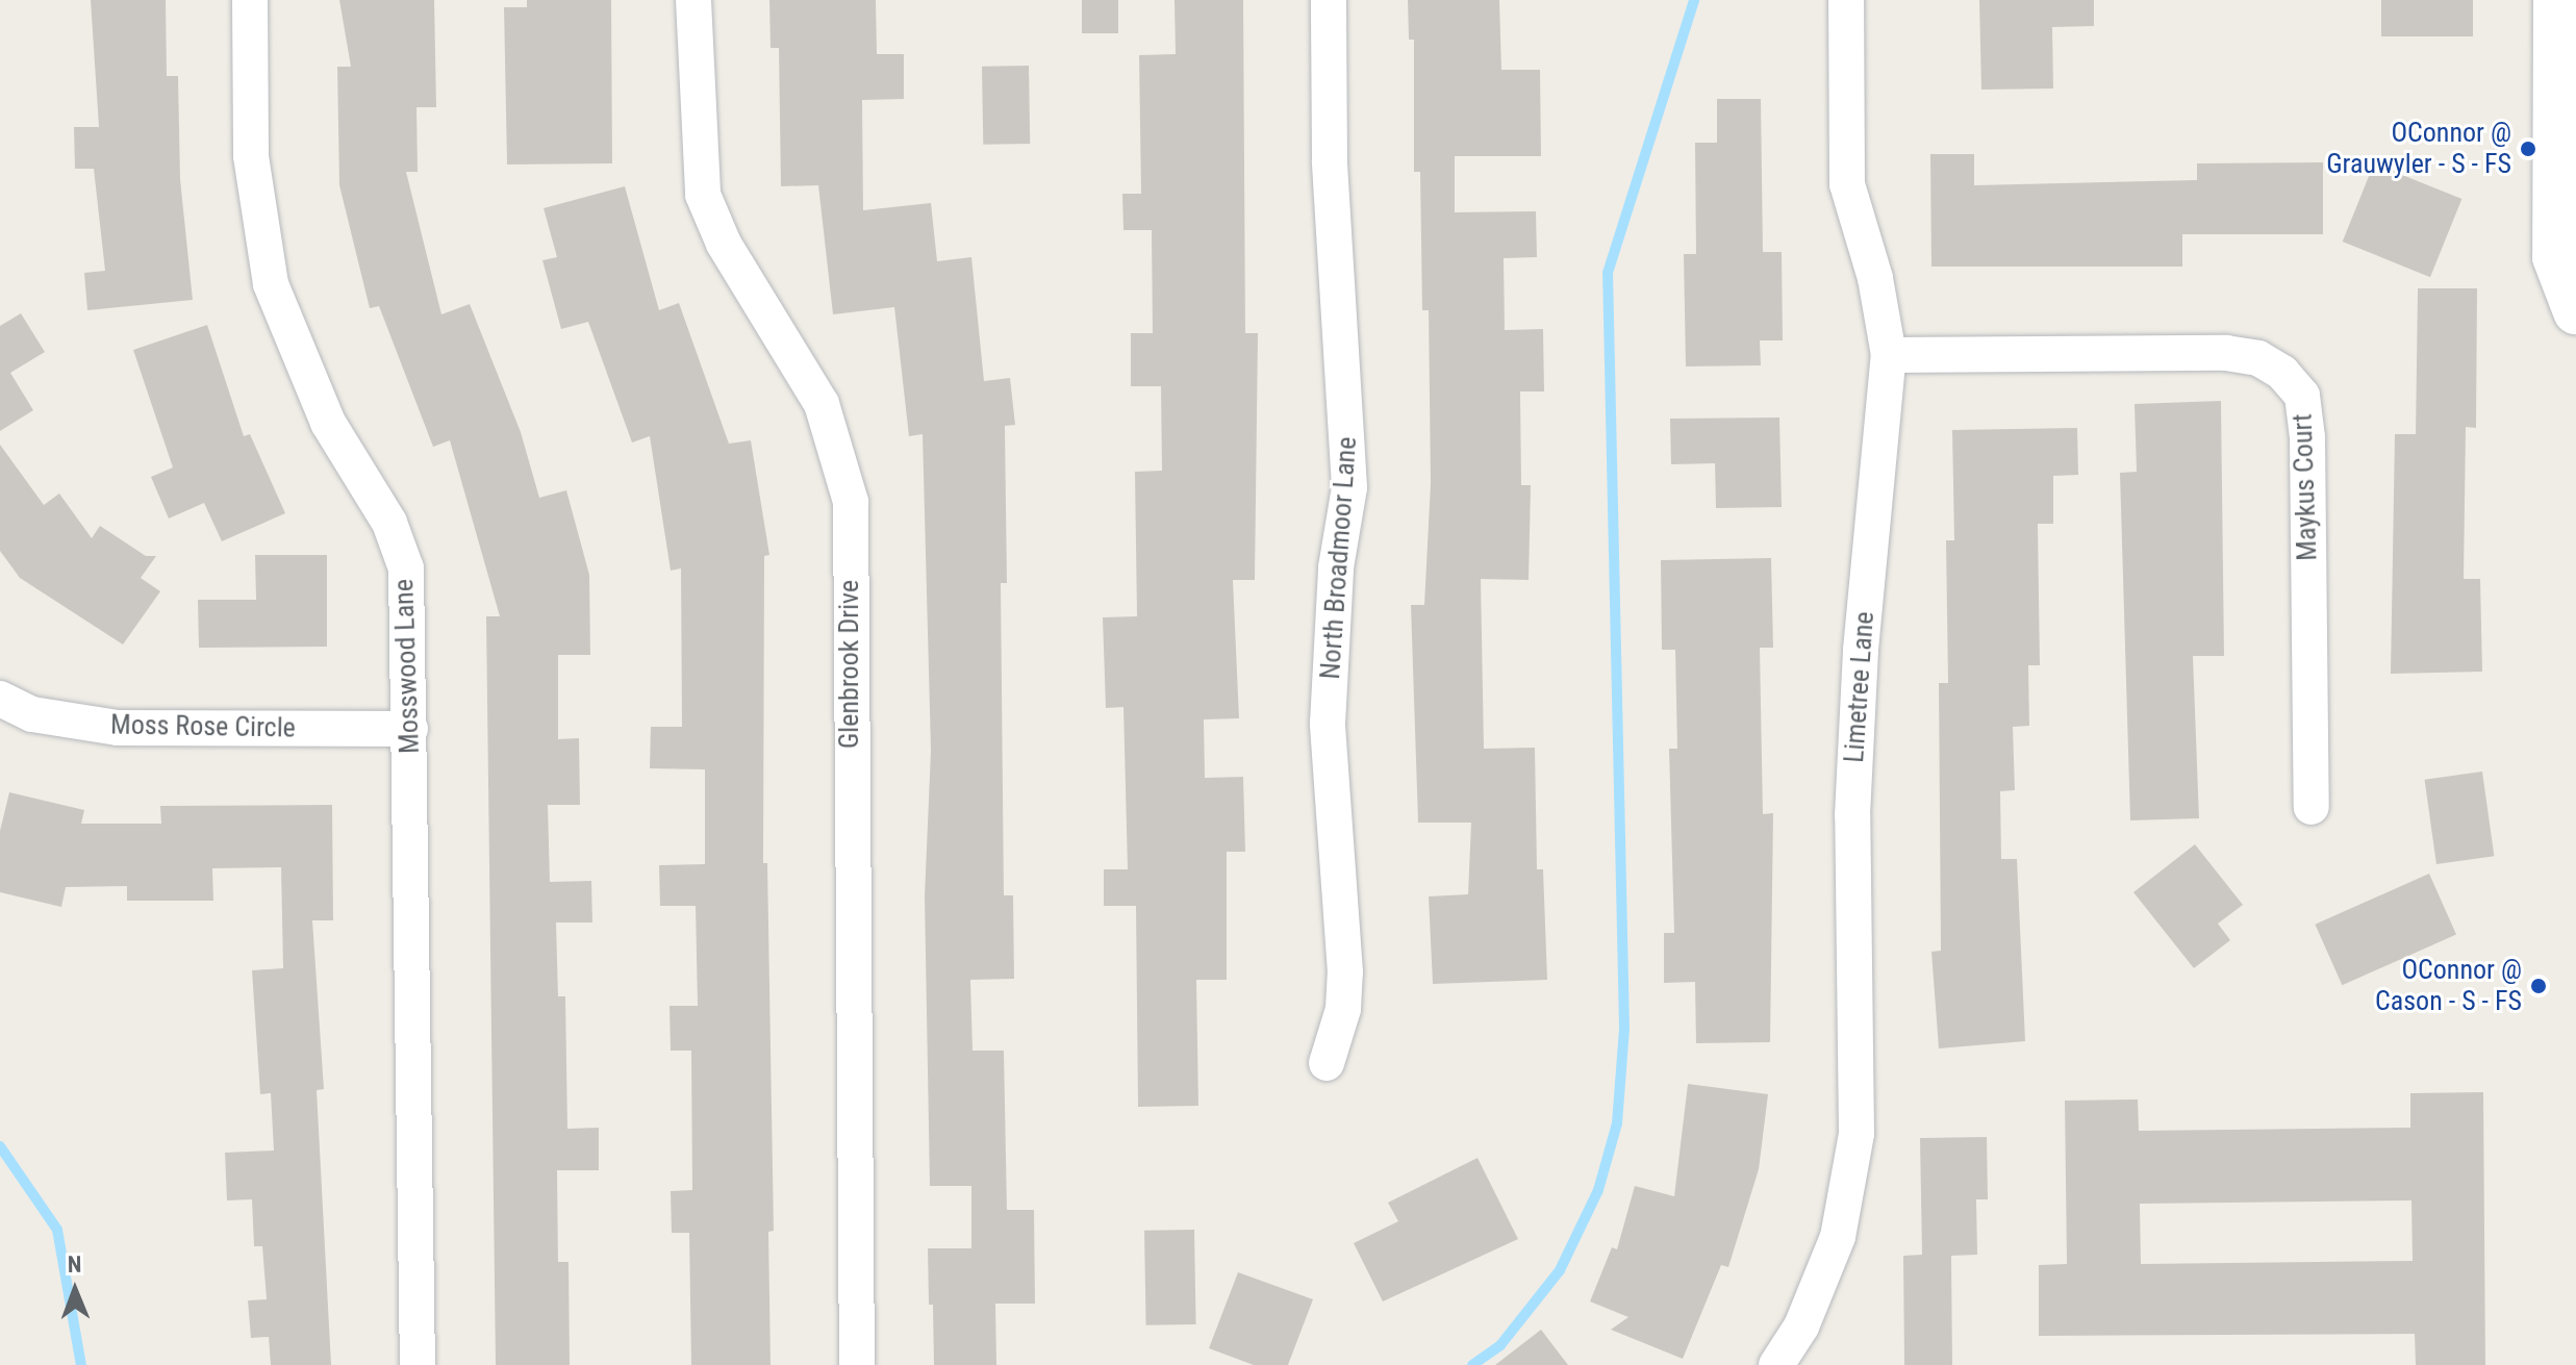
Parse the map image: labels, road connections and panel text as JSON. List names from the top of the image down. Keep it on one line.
{"streets":{"street":["Maykus Court","North Broadmoor Lane","Glenbrook Drive","Mosswood Lane","Limetree Lane","Moss Rose Circle"]},"crossings":[["Maykus Court","Limetree Lane"],["Mosswood Lane","Moss Rose Circle"]],"places":["OConnor @ Grauwyler - S - FS","OConnor @ Cason - S - FS"],"north":"top"}
